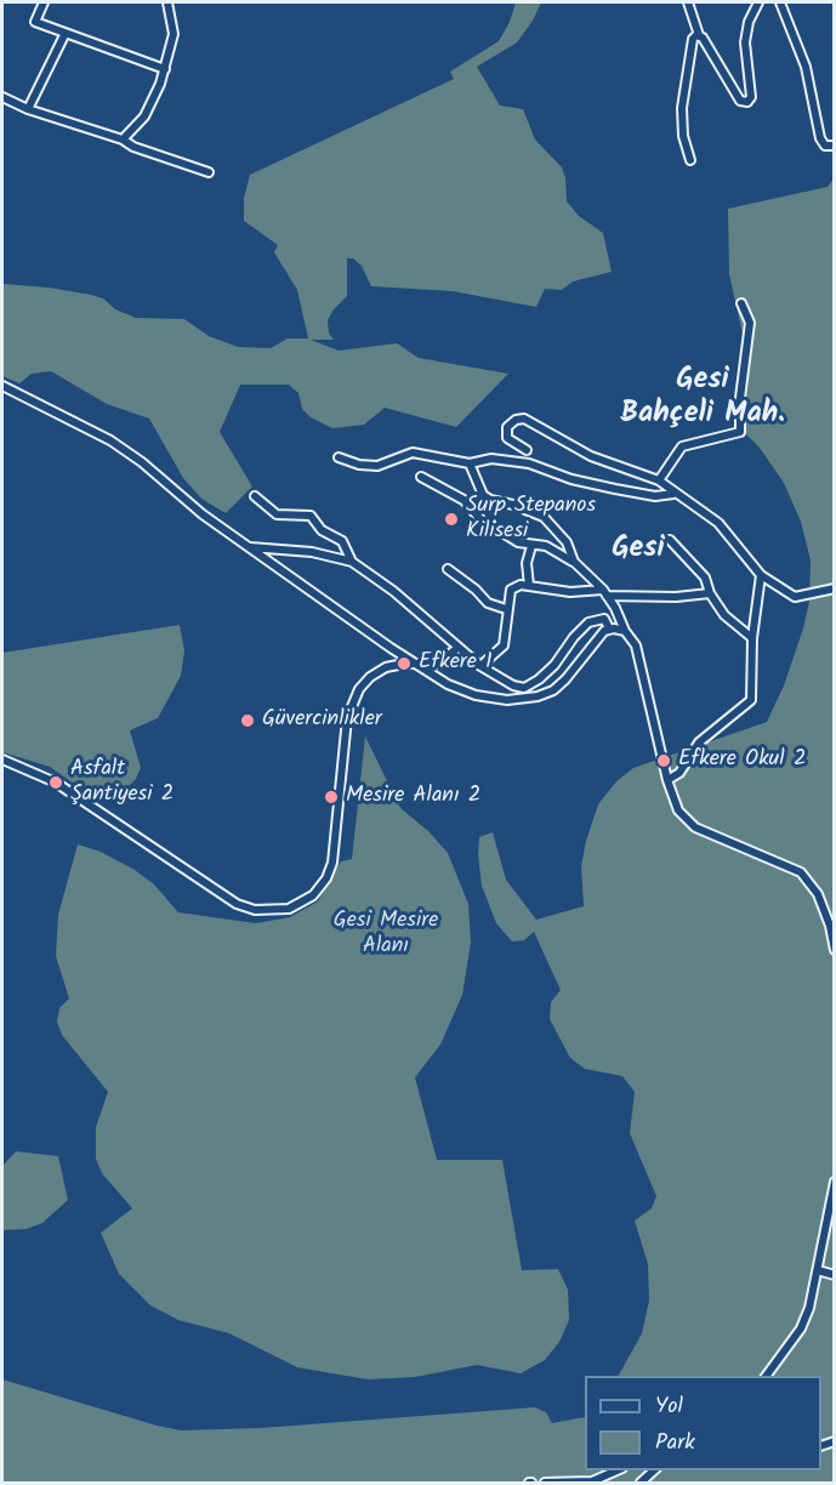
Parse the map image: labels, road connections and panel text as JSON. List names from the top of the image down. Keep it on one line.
{"districts":["Gesi Bahçeli Mah.","Gesi"],"parks":["Gesi Mesire Alanı"],"places":["Surp Stepanos Kilisesi","Efkere 1","Güvercinlikler","Efkere Okul 2","Asfalt Şantiyesi 2","Mesire Alanı 2"],"legend":["Yol","Park"]}
